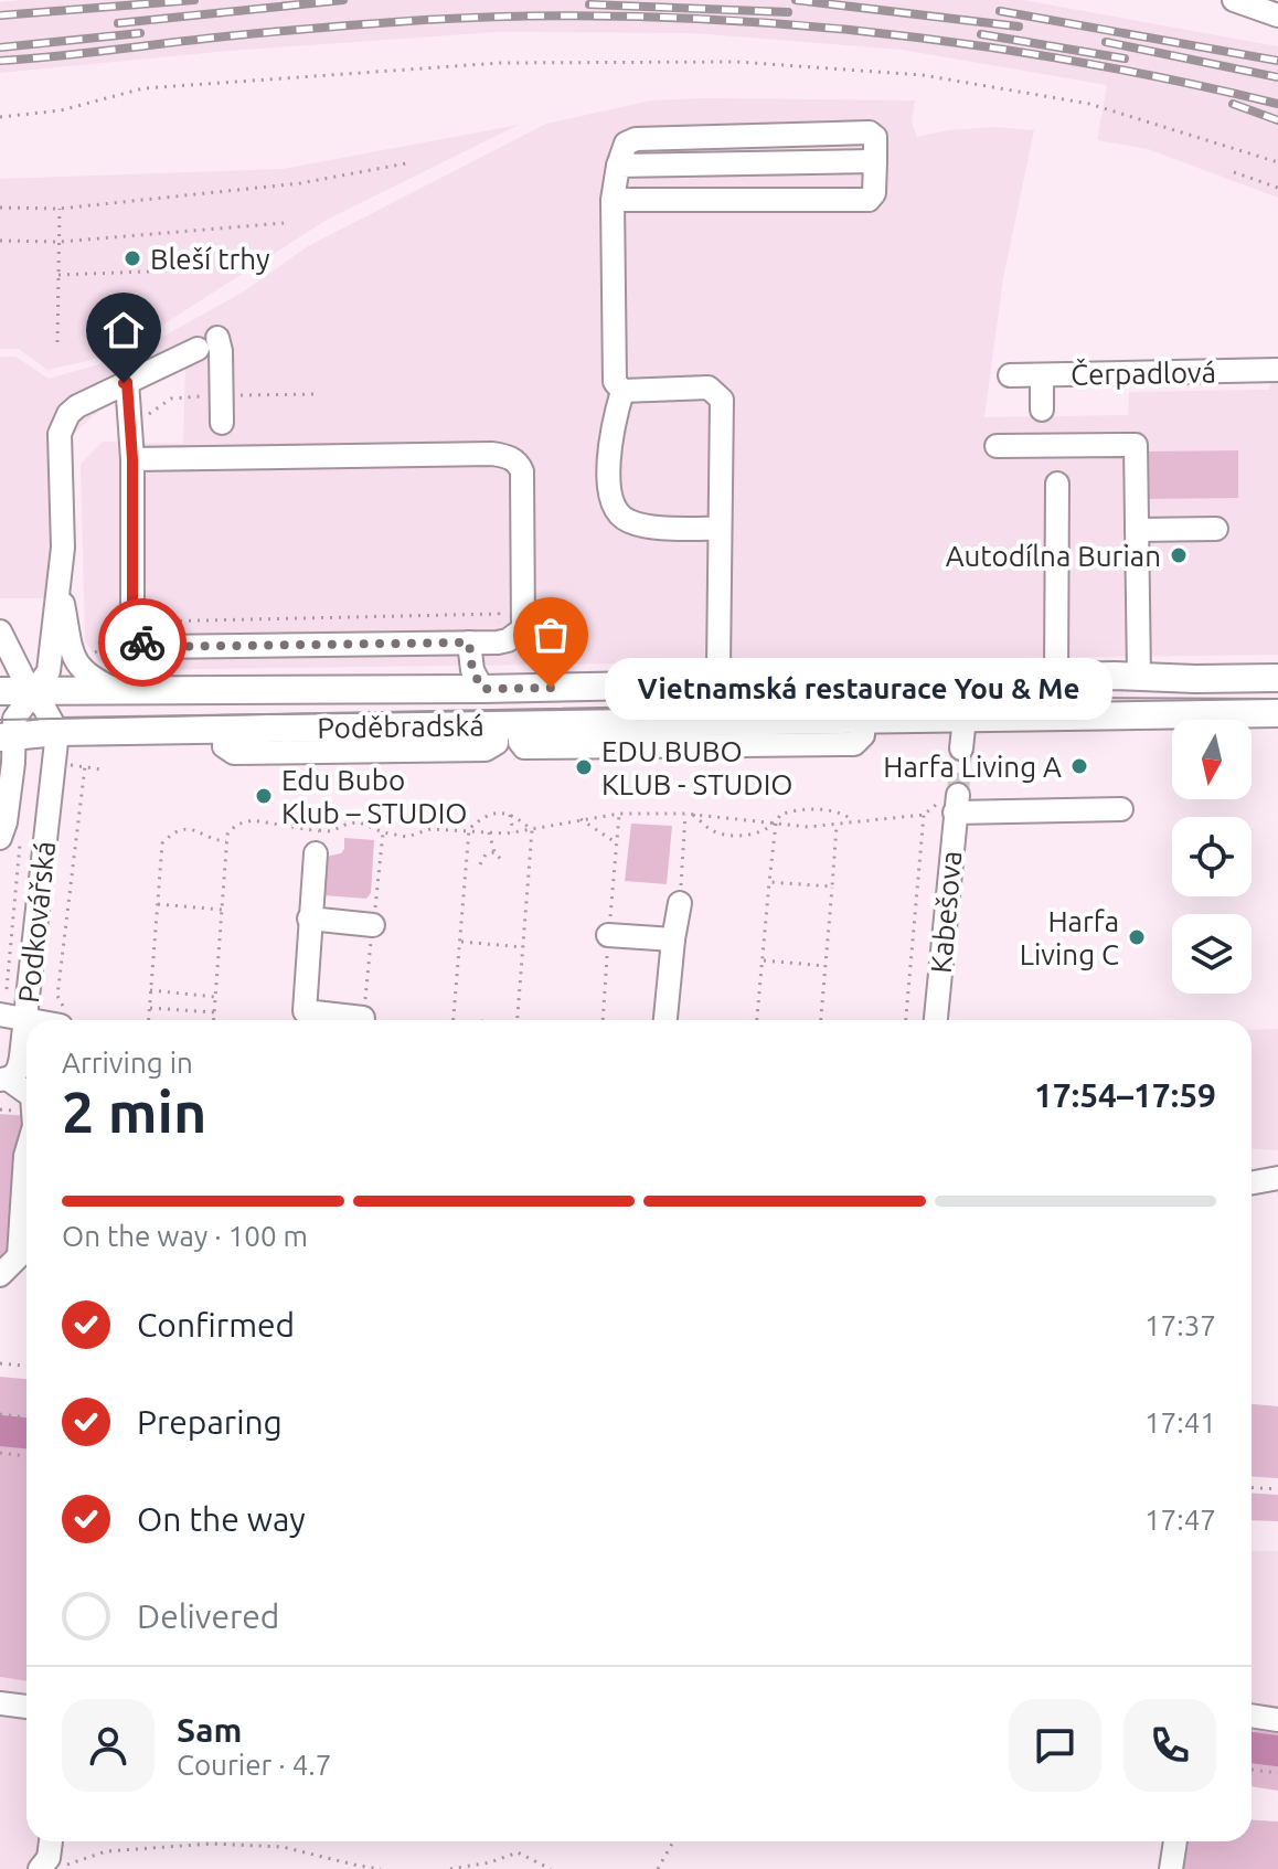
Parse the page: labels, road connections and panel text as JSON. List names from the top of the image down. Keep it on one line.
{"streets":{"main road":["Poděbradská"],"street":["Čerpadlová","Kabešova","Podkovářská"]},"crossings":[["Poděbradská","Podkovářská"]],"places":["Bleší trhy","Autodílna Burian","Vietnamská restaurace You & Me","Harfa Living A","EDU BUBO KLUB - STUDIO","Edu Bubo Klub – STUDIO","Harfa Living C"],"north":"bottom","page":{"bubble":"Vietnamská restaurace You & Me","heading":["2 min","Arriving in","17:54–17:59"],"panel":["Sam","Courier · 4.7"],"bar":"On the way · 100 m","list":[["Confirmed","17:37"],["Preparing","17:41"],["On the way","17:47"],"Delivered"]}}
